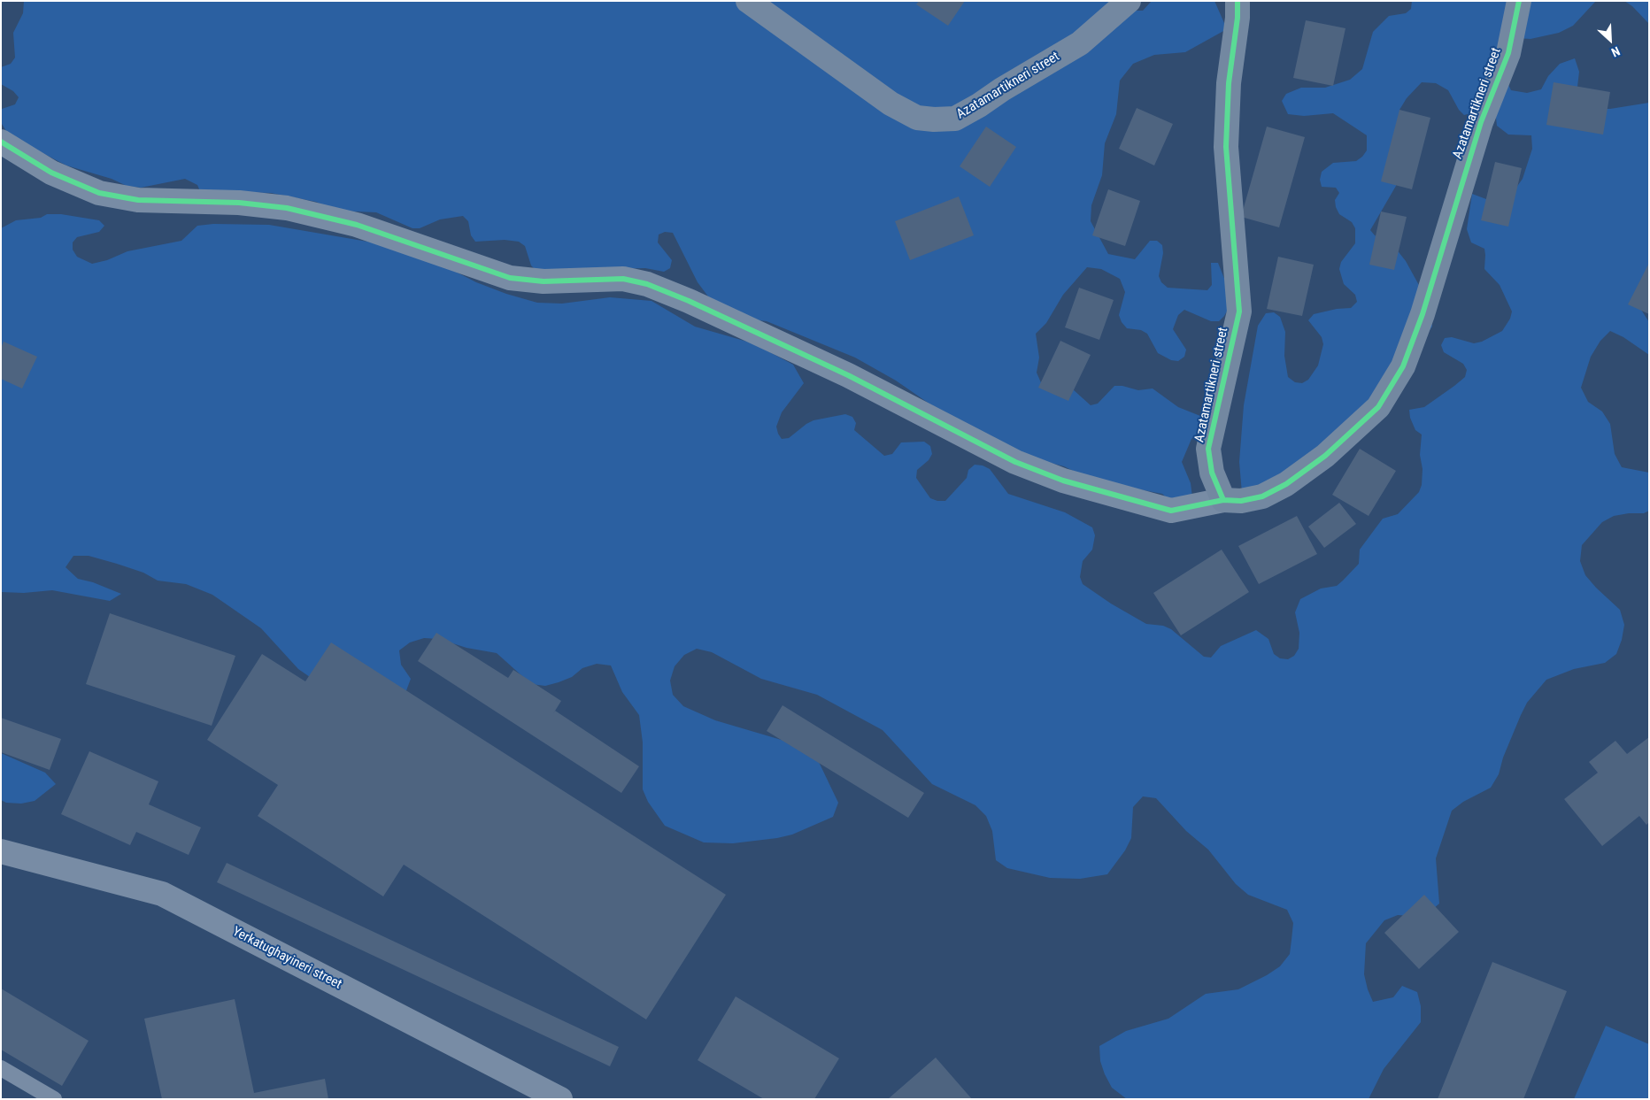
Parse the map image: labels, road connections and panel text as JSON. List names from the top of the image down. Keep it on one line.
{"streets":{"street":["Azatamartikneri street","Yerkatughayineri street"]},"north":"bottom right"}
